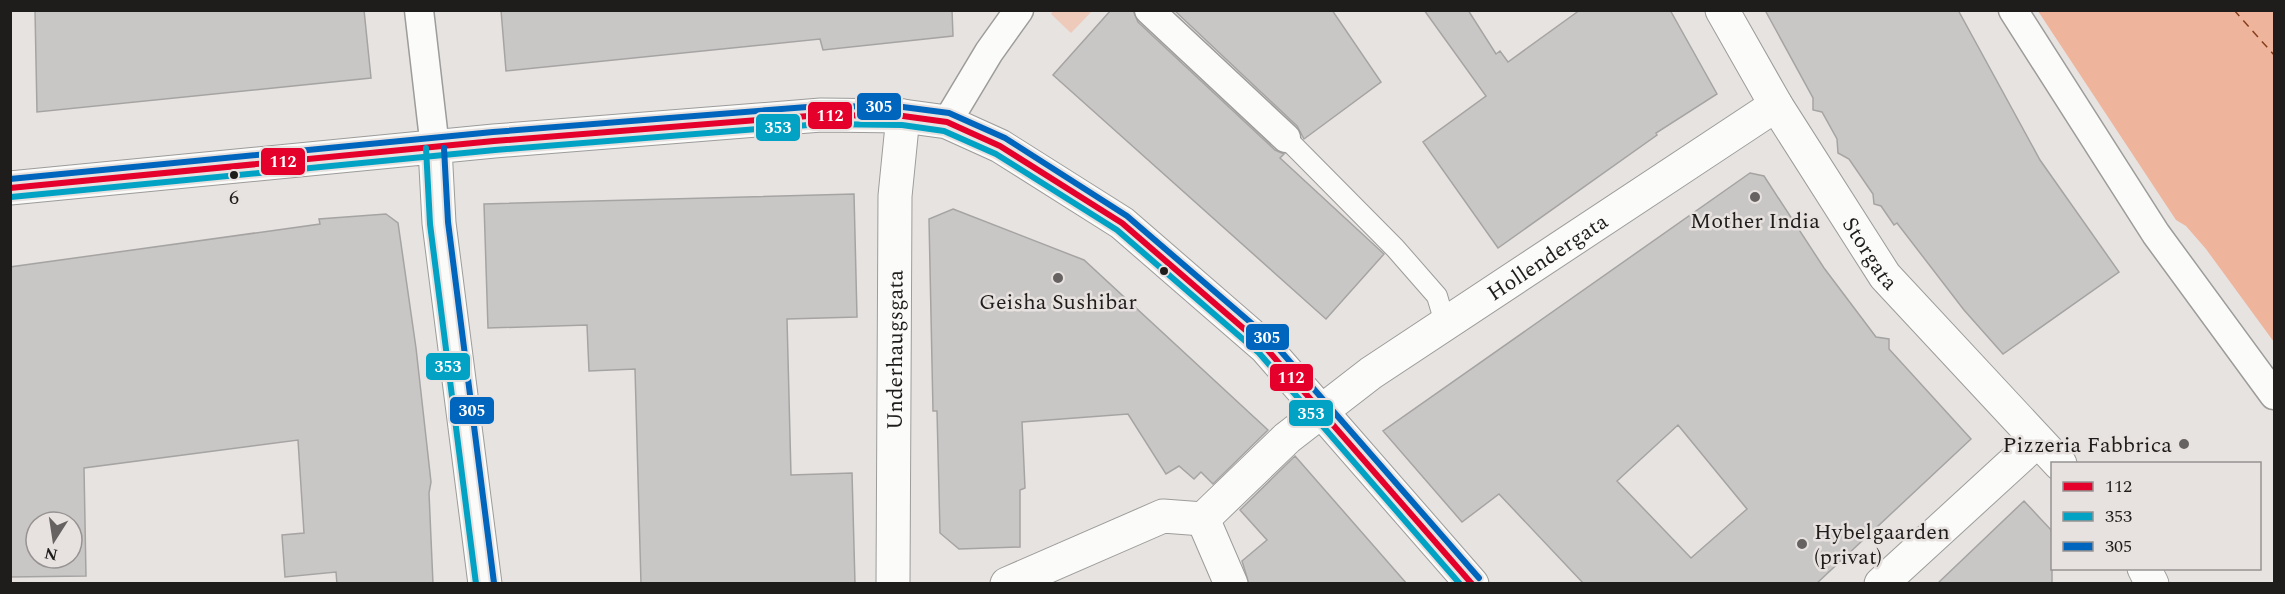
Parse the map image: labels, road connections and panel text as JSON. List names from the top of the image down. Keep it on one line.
{"streets":{"street":["Storgata","Hollendergata","Underhaugsgata"]},"crossings":[["Storgata","Hollendergata"]],"places":["6","Mother India","Geisha Sushibar","Pizzeria Fabbrica","Hybelgaarden (privat)"],"lines":["transit line 305","transit line 112","transit line 353"],"legend":["112","353","305"],"north":"bottom"}
